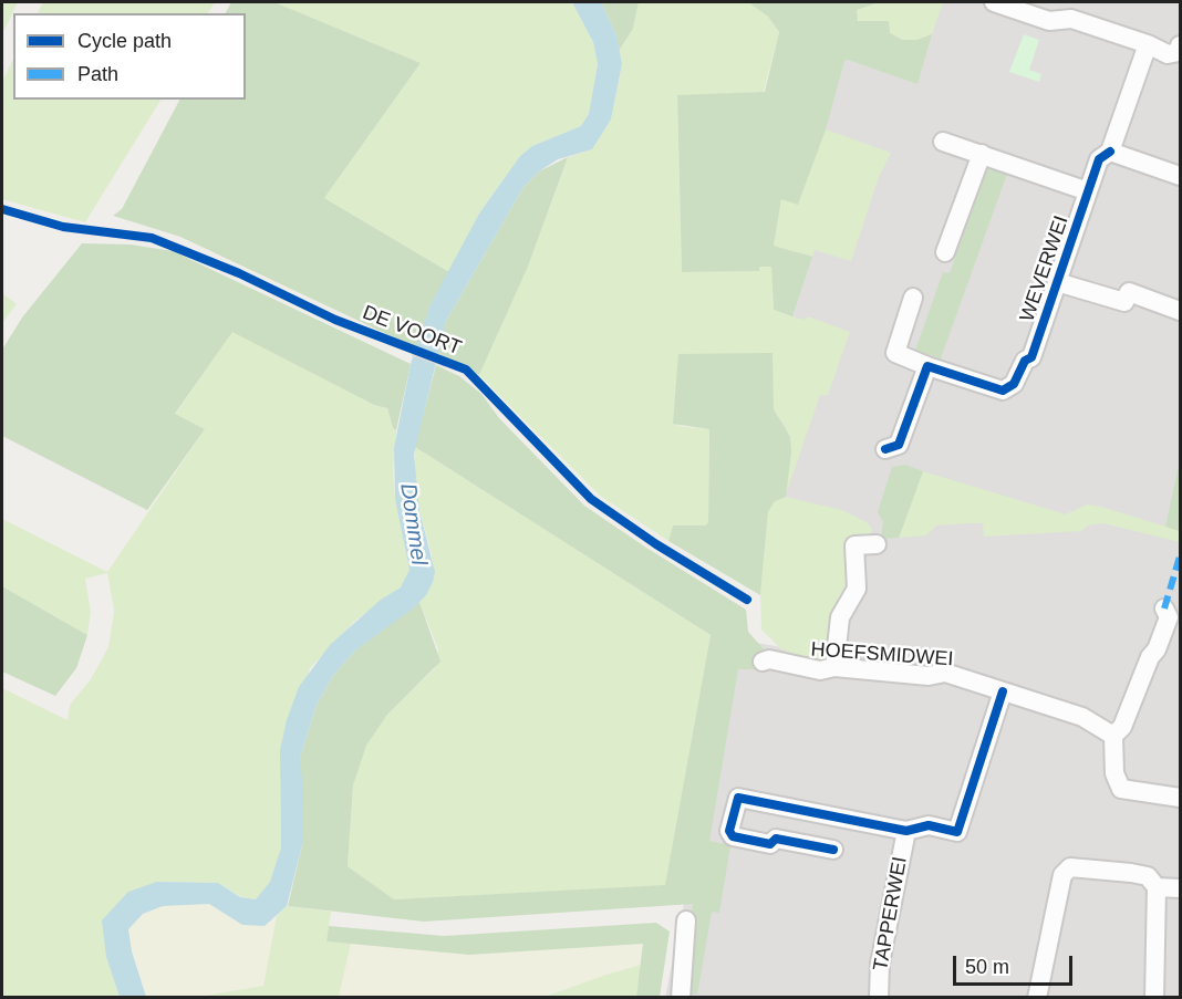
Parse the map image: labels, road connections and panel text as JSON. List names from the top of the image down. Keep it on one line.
{"streets":{"street":["WEVERWEI","HOEFSMIDWEI","TAPPERWEI"],"cycle path":["DE VOORT"]},"water":["Dommel"],"legend":["Cycle path","Path"],"scale_bar":"50 m"}
